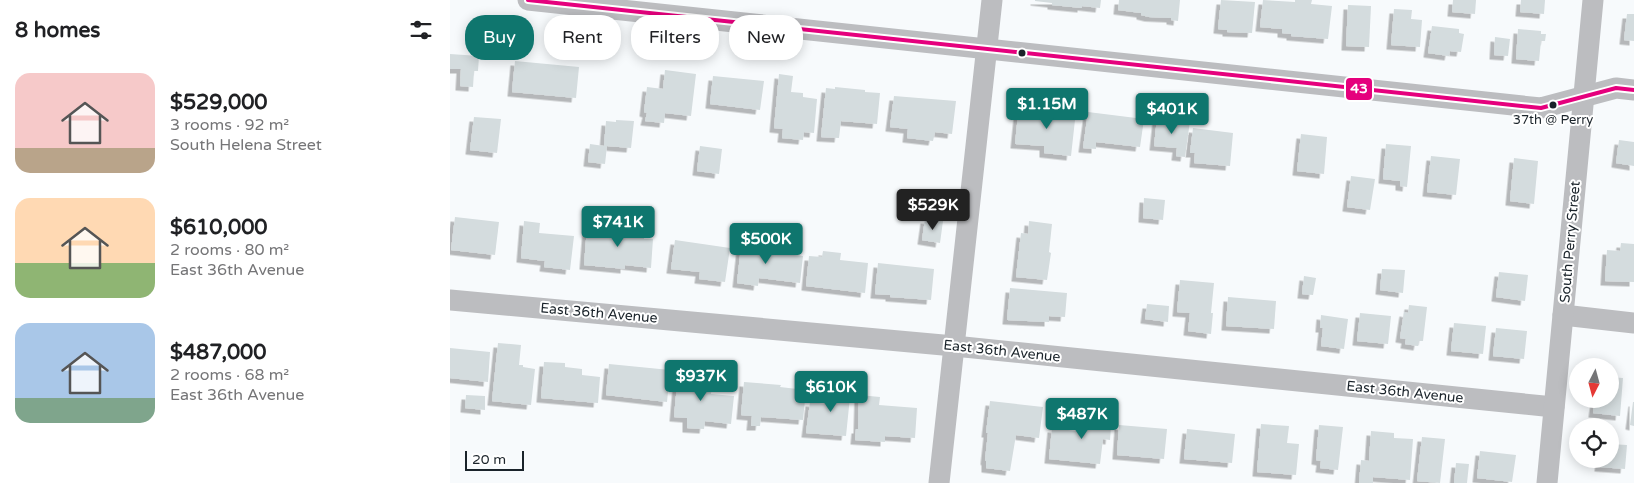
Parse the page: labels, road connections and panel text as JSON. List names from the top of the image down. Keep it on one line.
{"streets":{"street":["South Perry Street","East 36th Avenue"]},"crossings":[["South Perry Street","East 36th Avenue"]],"places":["37th @ Perry"],"lines":["transit line 43"],"scale_bar":"20 m","north":"bottom","page":{"heading":"8 homes","chip":["Buy","Rent","Filters","New"],"list":[{"name":"$529,000","note":"3 rooms · 92 m² · South Helena Street"},{"name":"$610,000","note":"2 rooms · 80 m² · East 36th Avenue"},{"name":"$487,000","note":"2 rooms · 68 m² · East 36th Avenue"}],"price":["$1.15M","$401K","$529K","$741K","$500K","$937K","$610K","$487K"],"scale":"20 m"}}
